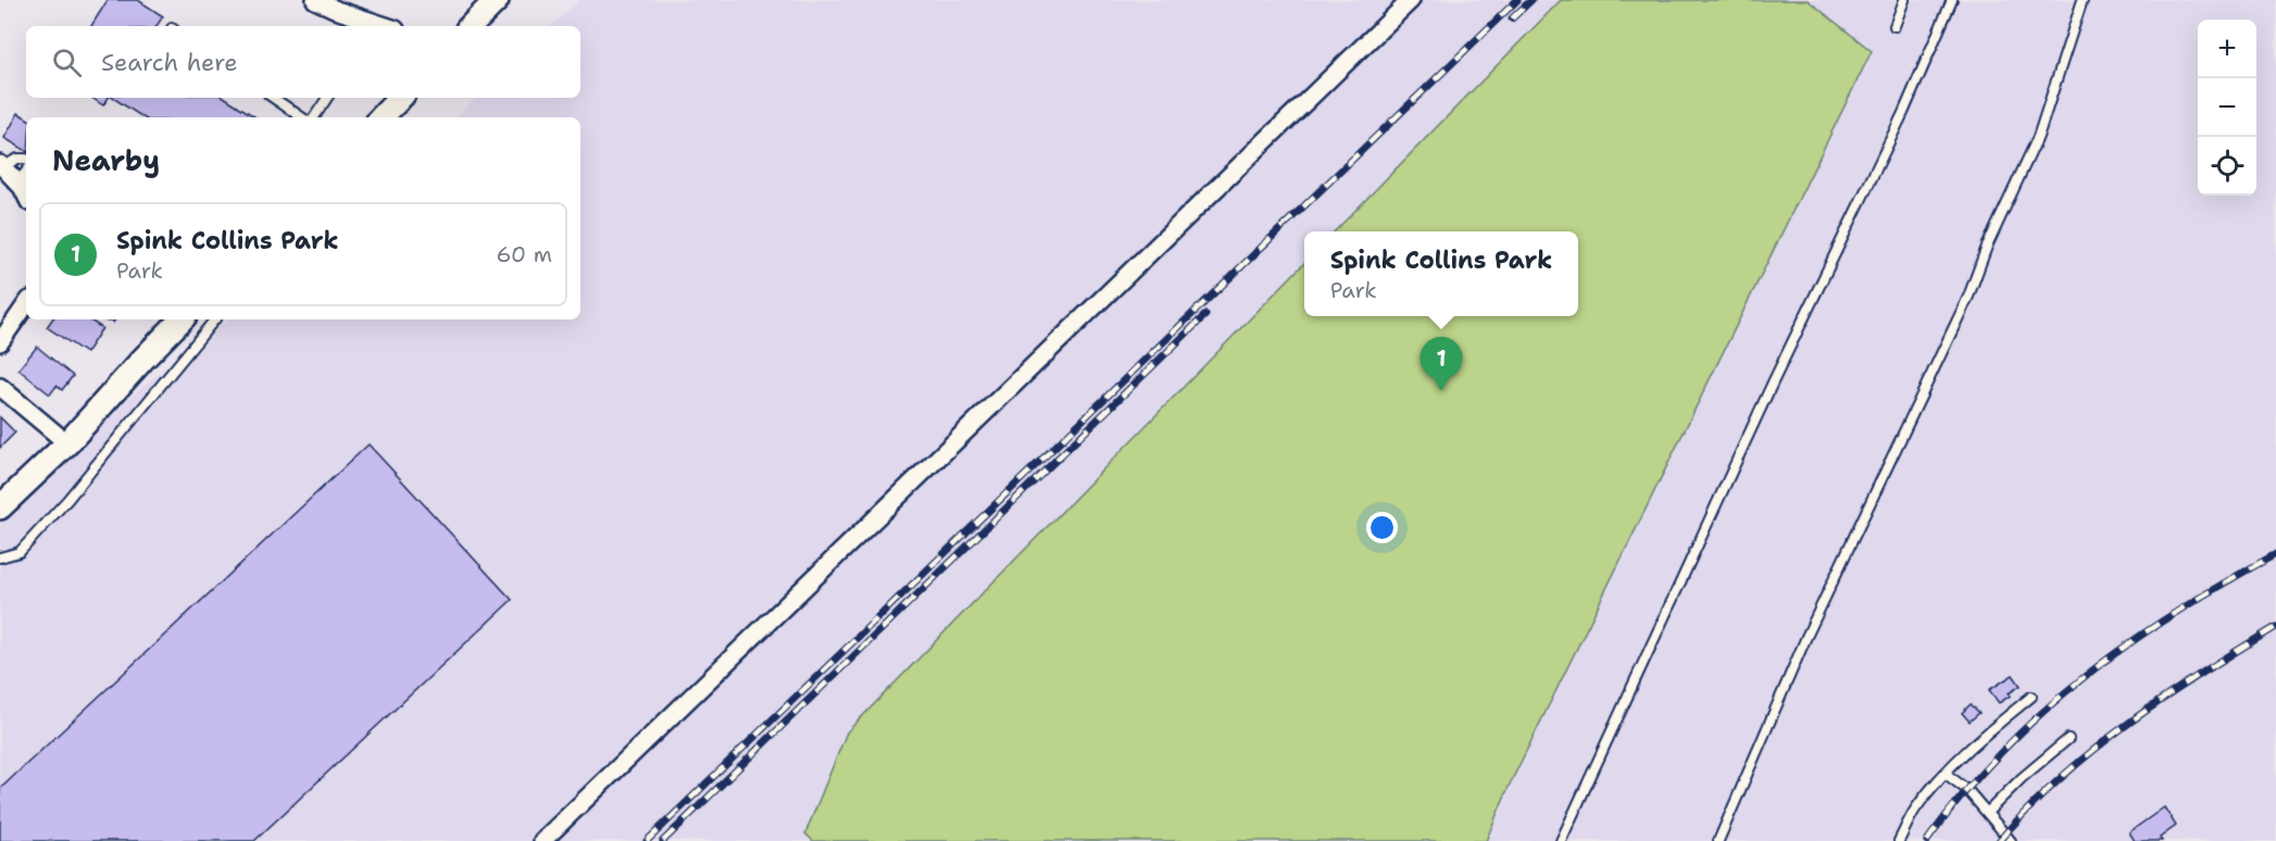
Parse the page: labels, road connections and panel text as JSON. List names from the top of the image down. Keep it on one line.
{"page":{"map_buttons":["+","−"],"search":"Search here","heading":"Nearby","list":[{"mark":"1","name":"Spink Collins Park","note":"Park","value":"60 m"}],"popup":["Spink Collins Park","Park"],"pins":"1"}}
